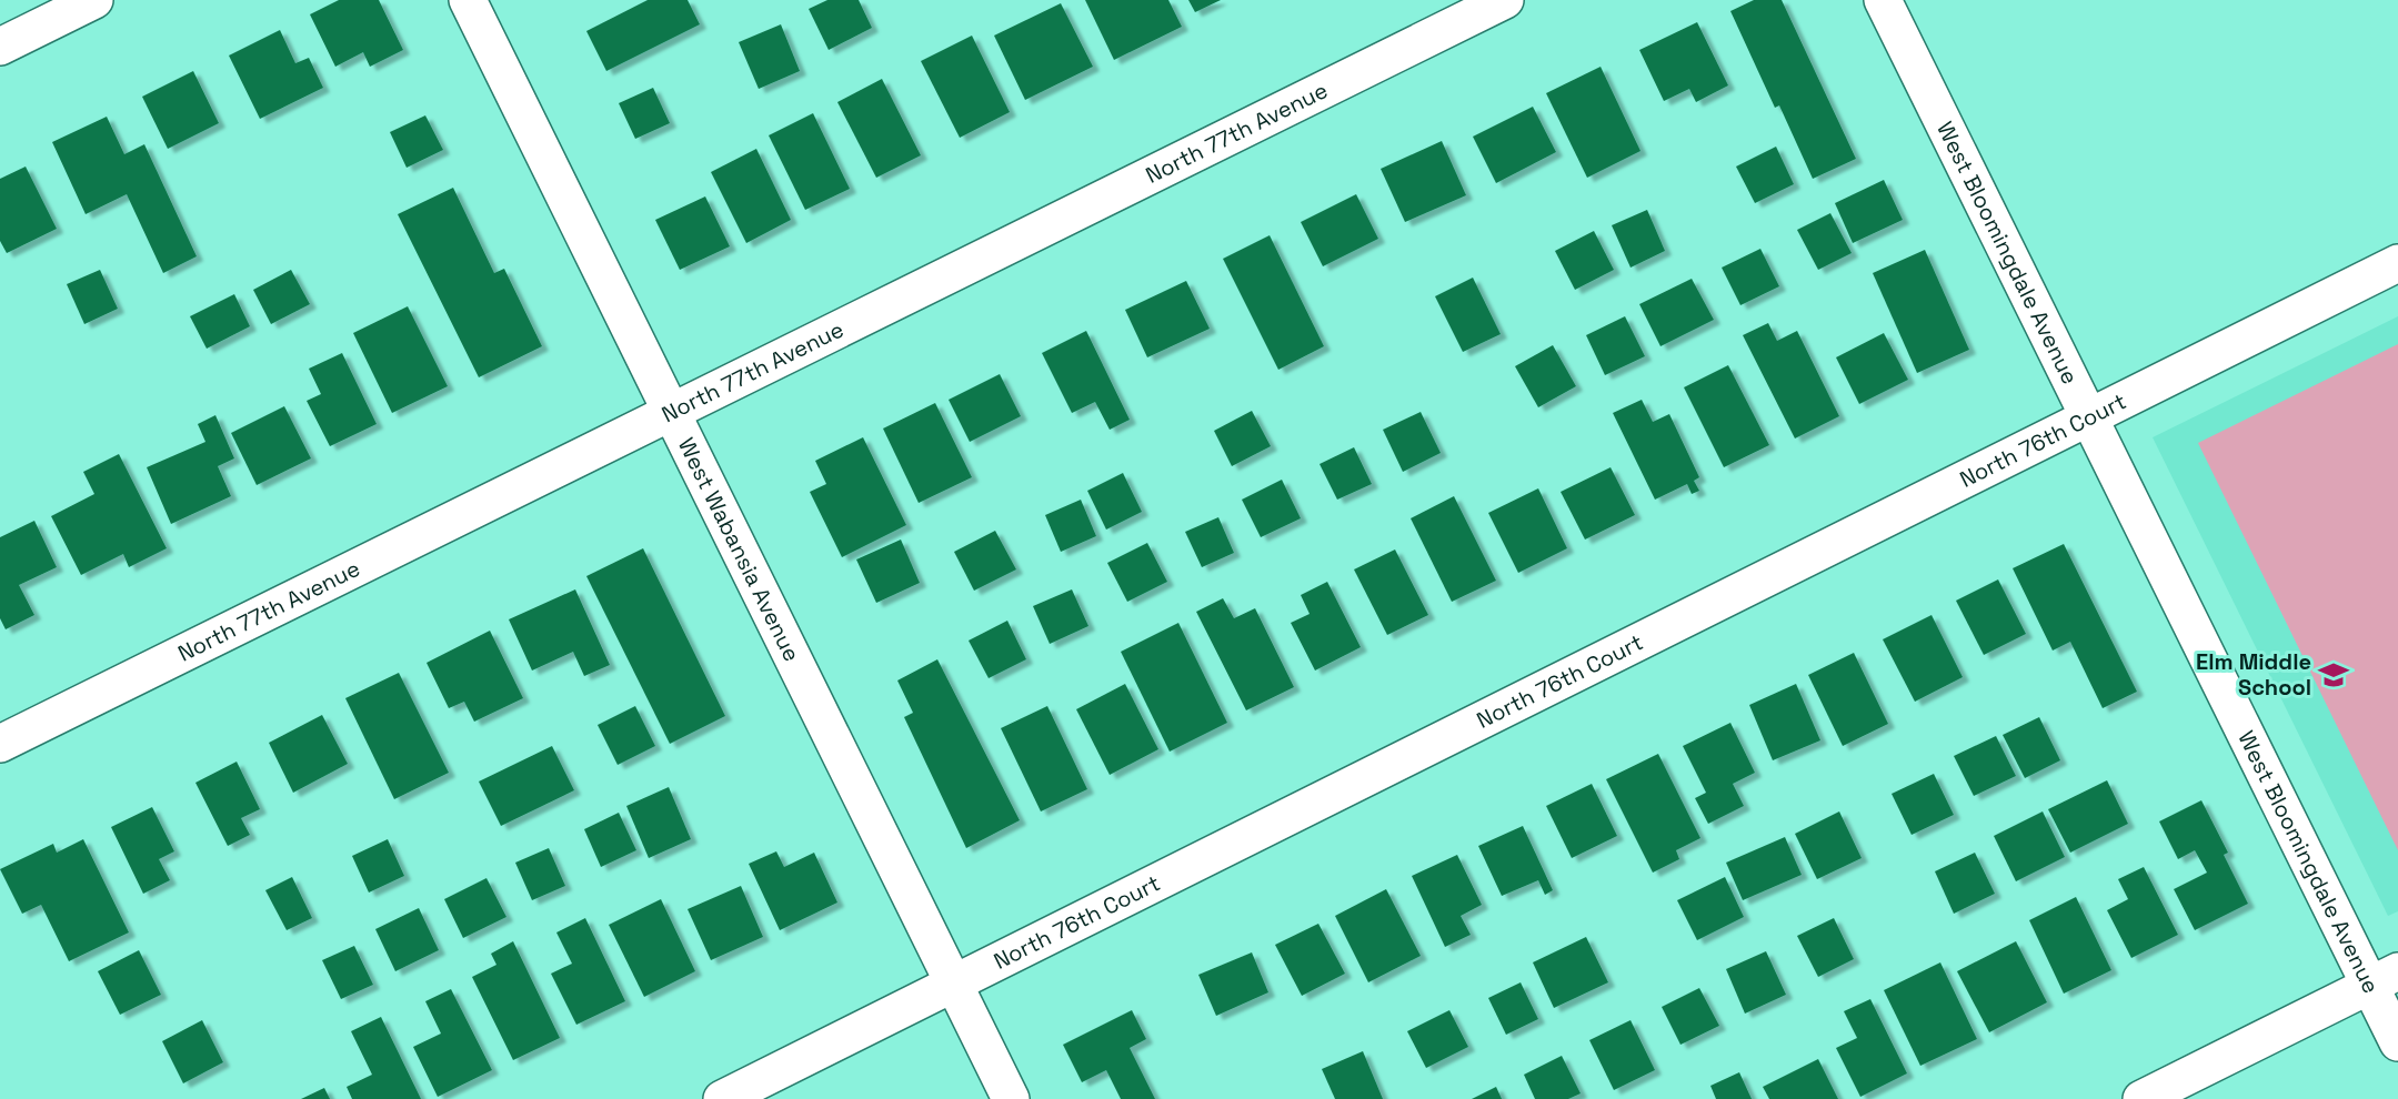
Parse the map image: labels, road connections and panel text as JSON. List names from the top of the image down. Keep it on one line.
{"streets":{"street":["North 77th Avenue","West Bloomingdale Avenue","North 76th Court","West Wabansia Avenue"]},"crossings":[["North 77th Avenue","West Wabansia Avenue"],["West Bloomingdale Avenue","North 76th Court"],["North 76th Court","West Wabansia Avenue"]],"places":{"school or university":["Elm Middle School"]}}
